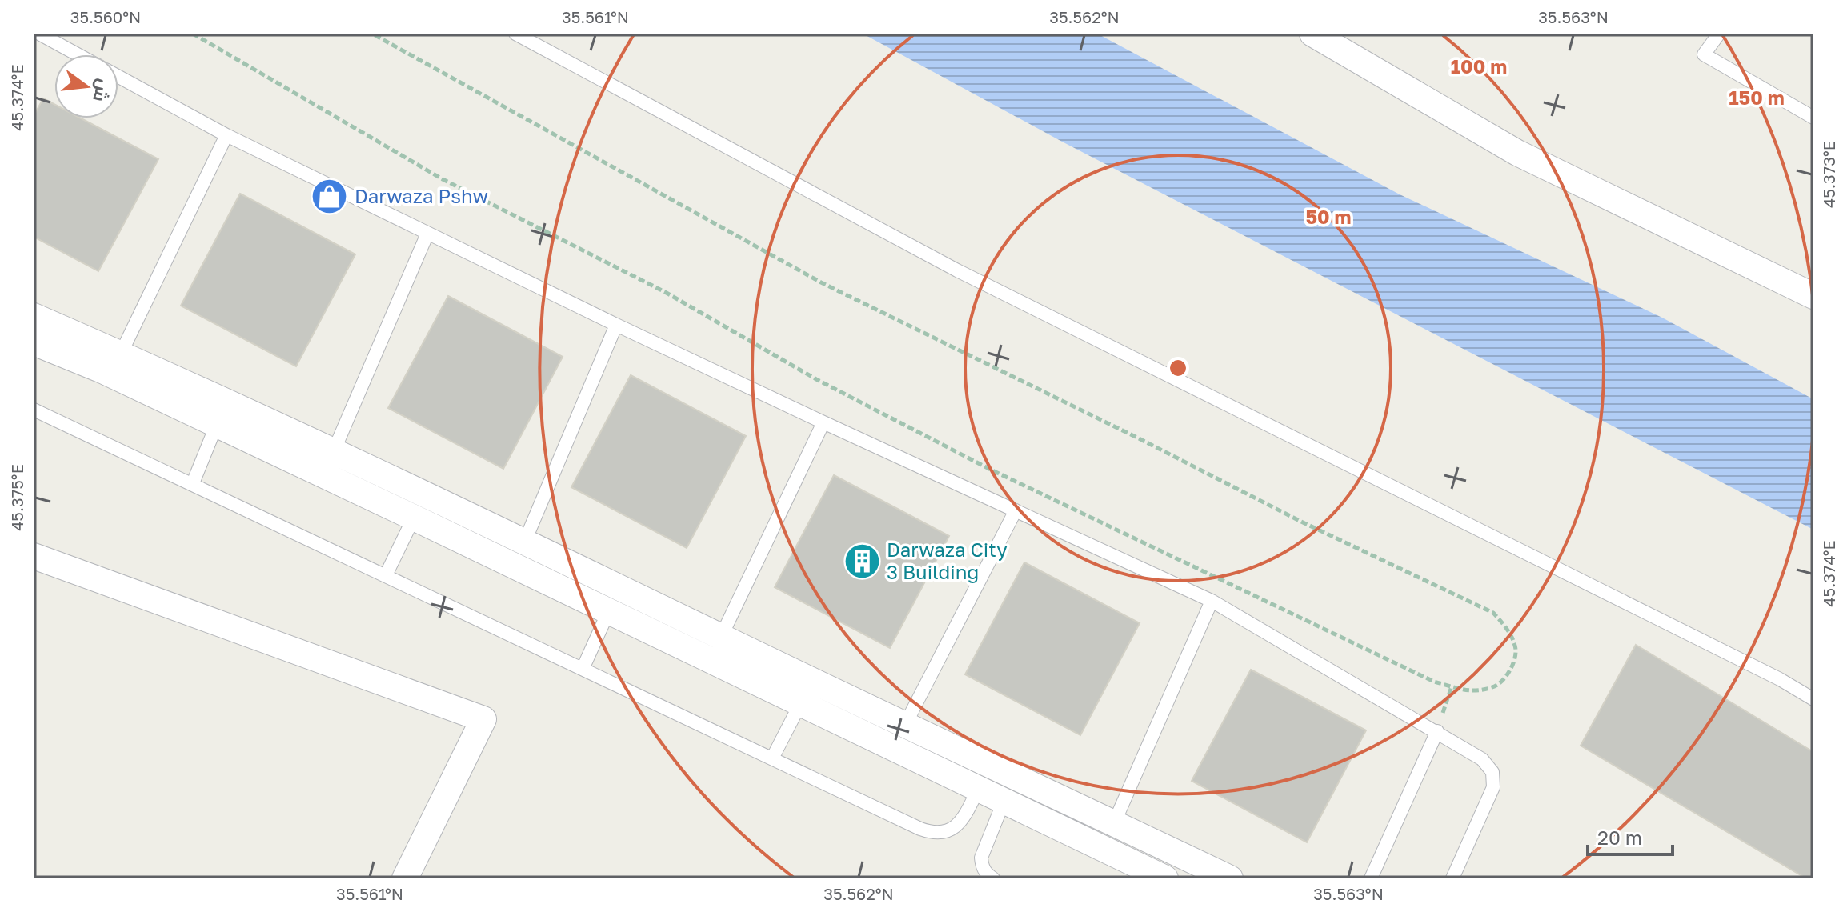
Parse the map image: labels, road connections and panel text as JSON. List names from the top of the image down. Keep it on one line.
{"places":{"shop":["Darwaza Pshw"],"building":["Darwaza City 3 Building"]},"scale_bar":"20 m","north":"right","coordinates":["35.560°N","35.561°N","35.562°N","35.563°N","45.374°E","45.373°E","45.375°E"],"rings":["100 m","150 m","50 m"]}
